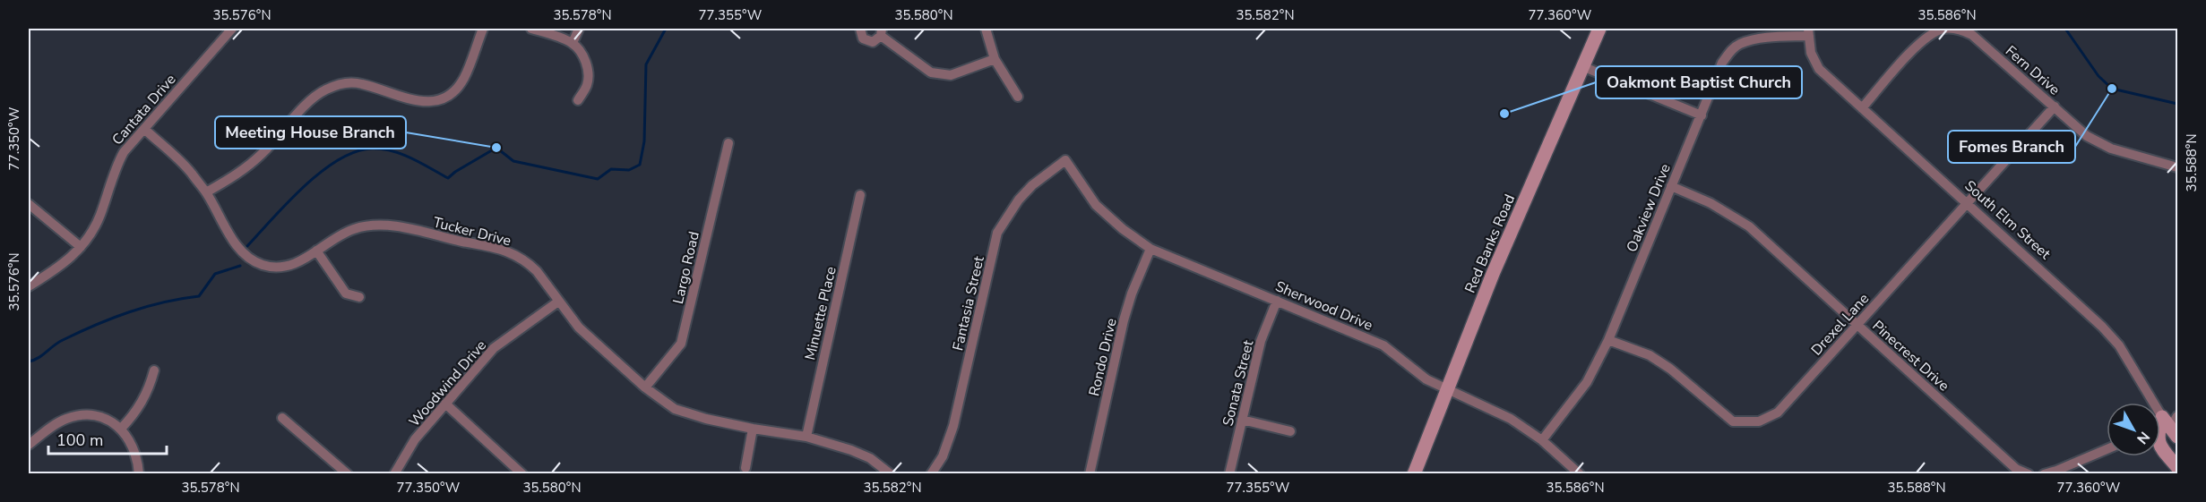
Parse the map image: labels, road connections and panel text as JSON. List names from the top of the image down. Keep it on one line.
{"streets":{"street":["Fern Drive","Cantata Drive","Oakview Drive","South Elm Street","Tucker Drive","Red Banks Road","Largo Road","Fantasia Street","Sherwood Drive","Minuette Place","Drexel Lane","Pinecrest Drive","Rondo Drive","Woodwind Drive","Sonata Street"]},"crossings":[["Fern Drive","South Elm Street"],["Fern Drive","Drexel Lane"],["Cantata Drive","Tucker Drive"],["Oakview Drive","South Elm Street"],["Oakview Drive","Sherwood Drive"],["Oakview Drive","Drexel Lane"],["Oakview Drive","Pinecrest Drive"],["South Elm Street","Drexel Lane"],["Tucker Drive","Largo Road"],["Tucker Drive","Minuette Place"],["Tucker Drive","Woodwind Drive"],["Red Banks Road","Sherwood Drive"],["Fantasia Street","Sherwood Drive"],["Sherwood Drive","Rondo Drive"],["Sherwood Drive","Sonata Street"],["Drexel Lane","Pinecrest Drive"]],"places":["Fomes Branch","Oakmont Baptist Church","Meeting House Branch"],"scale_bar":"100 m","north":"bottom right","coordinates":["35.576°N","35.578°N","77.355°W","35.580°N","35.582°N","77.360°W","35.586°N","77.350°W","35.588°N"]}
